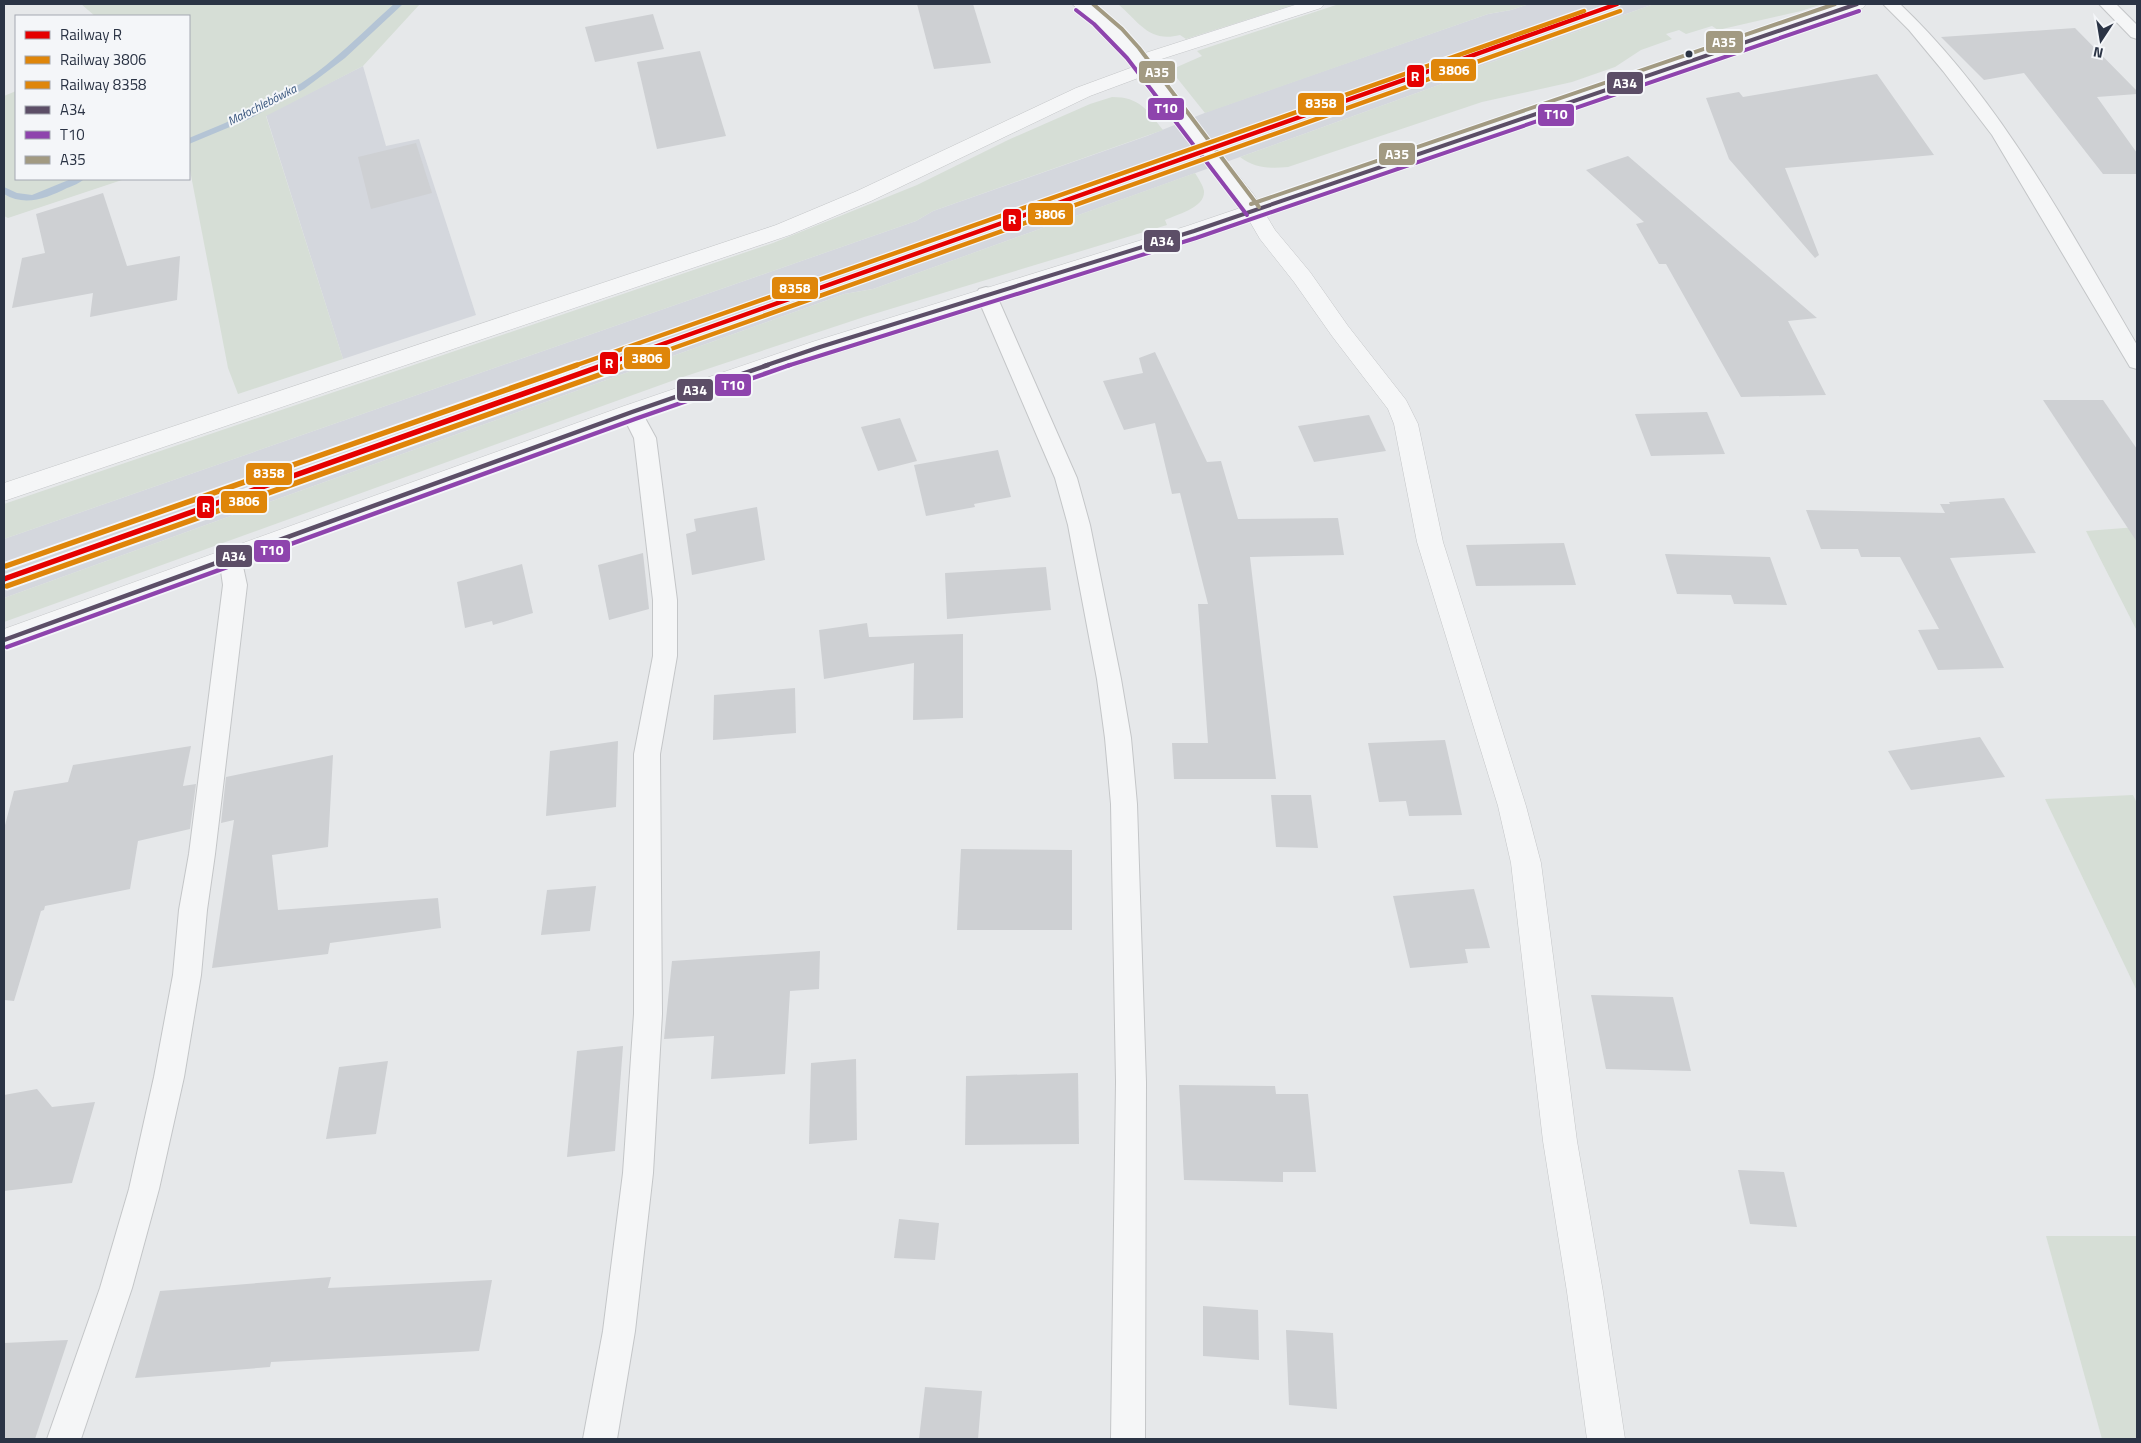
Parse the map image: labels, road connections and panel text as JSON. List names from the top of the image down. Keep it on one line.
{"water":["Małochlebówka"],"lines":["rail line R","transit line A34","transit line A35","transit line T10","rail line 3806","rail line 8358"],"legend":["Railway R","Railway 3806","Railway 8358","A34","T10","A35"],"north":"bottom"}
